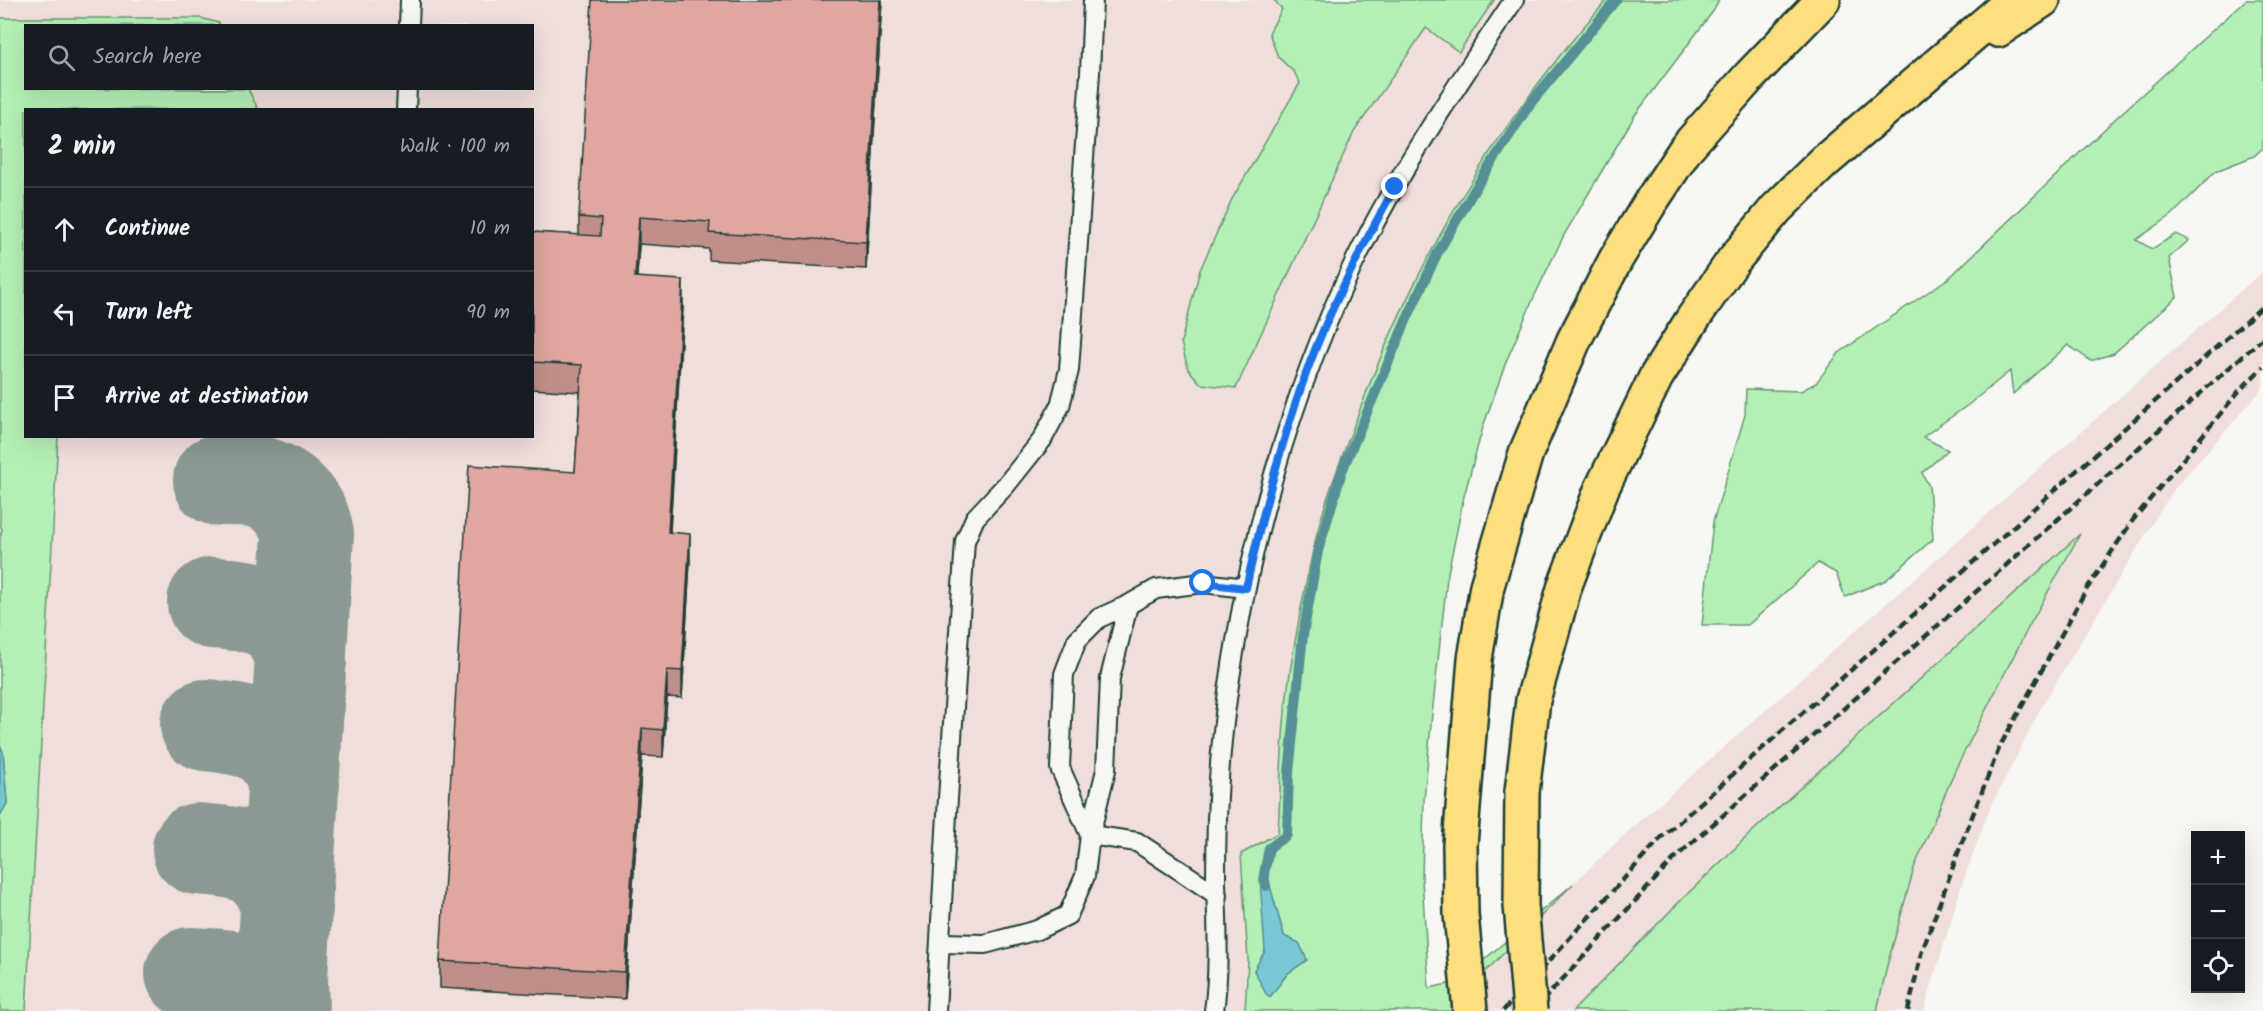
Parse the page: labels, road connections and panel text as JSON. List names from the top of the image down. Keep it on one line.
{"page":{"search":"Search here","heading":["2 min","Walk · 100 m"],"list":[["Continue","10 m"],["Turn left","90 m"],"Arrive at destination"],"map_buttons":["+","−"]}}
